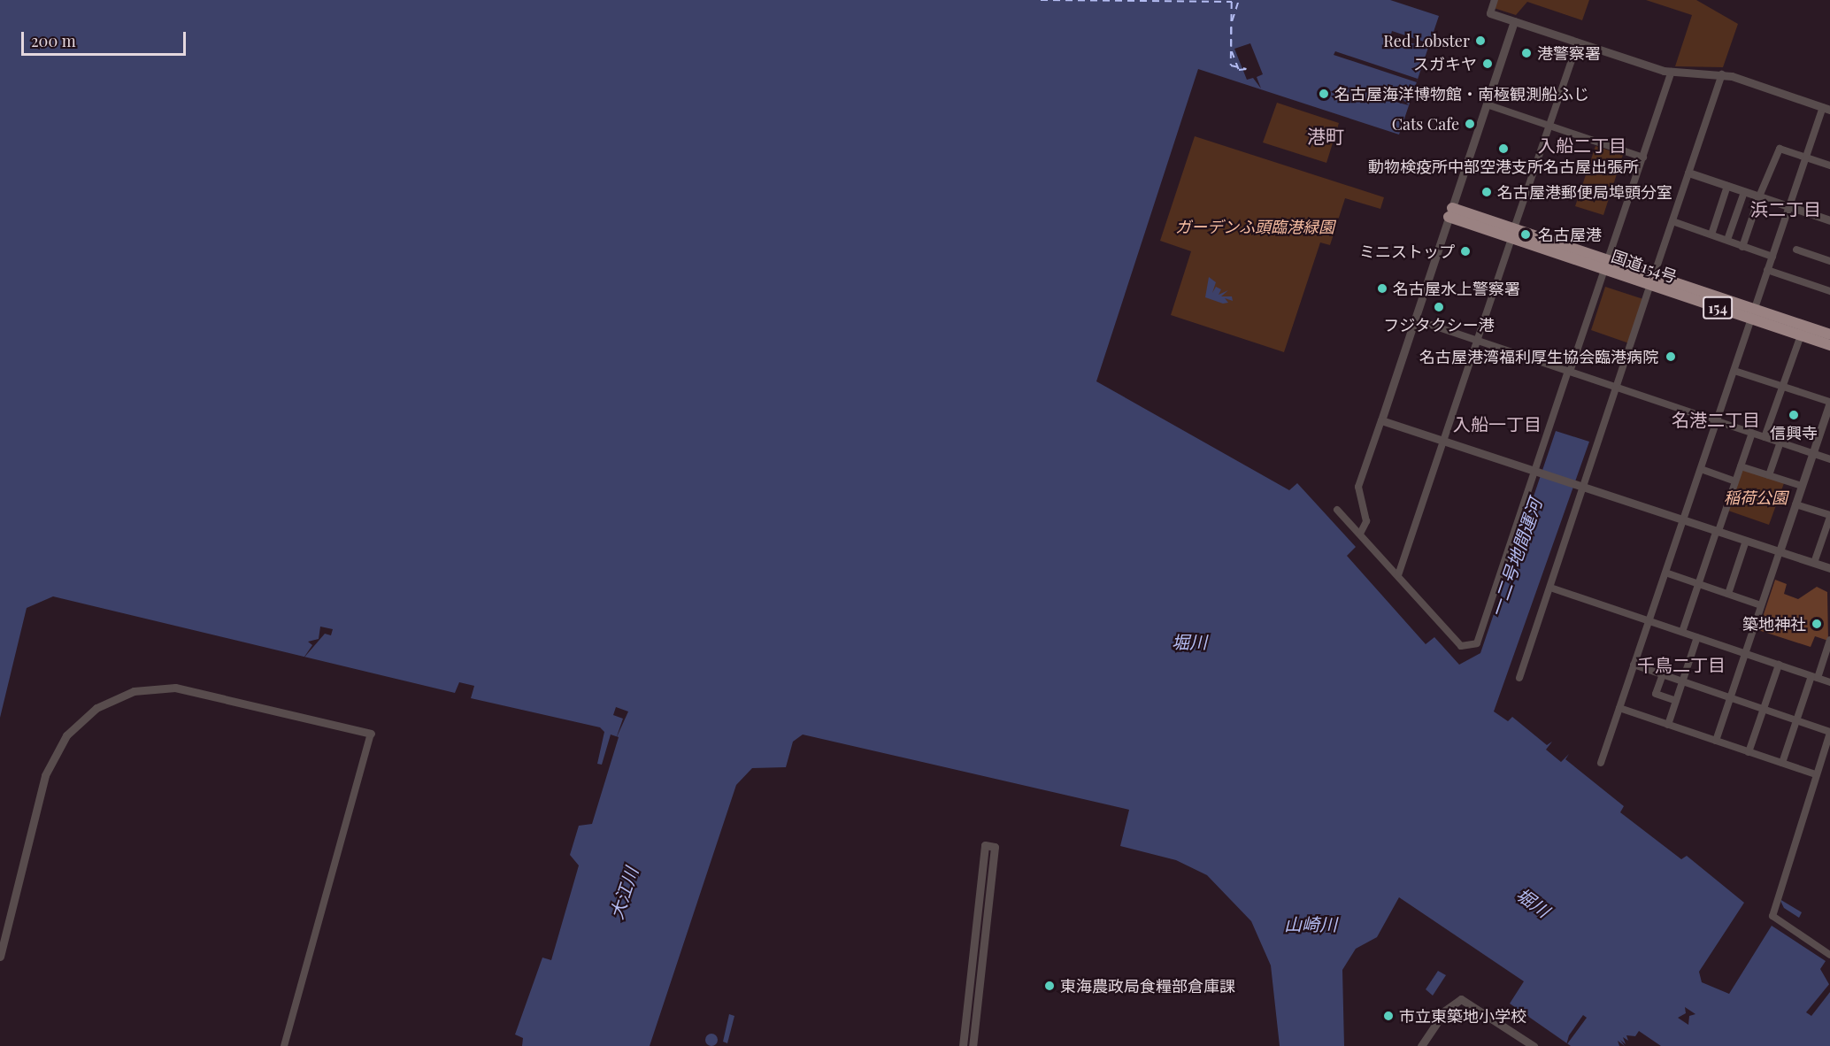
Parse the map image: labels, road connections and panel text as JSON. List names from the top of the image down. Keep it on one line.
{"streets":{"highway":["国道154号","154"]},"districts":["港町","入船二丁目","浜二丁目","名港二丁目","入船一丁目","千鳥二丁目"],"water":["一二号地間運河","堀川","大江川","山崎川"],"parks":["ガーデンふ頭臨港緑園","稲荷公園"],"places":["Red Lobster","港警察署","スガキヤ","名古屋海洋博物館・南極観測船ふじ","Cats Cafe","動物検疫所中部空港支所名古屋出張所","名古屋港郵便局埠頭分室","名古屋港","ミニストップ","名古屋水上警察署","フジタクシー港","名古屋港湾福利厚生協会臨港病院","信興寺","築地神社","東海農政局食糧部倉庫課","市立東築地小学校"],"scale_bar":"200 m"}
